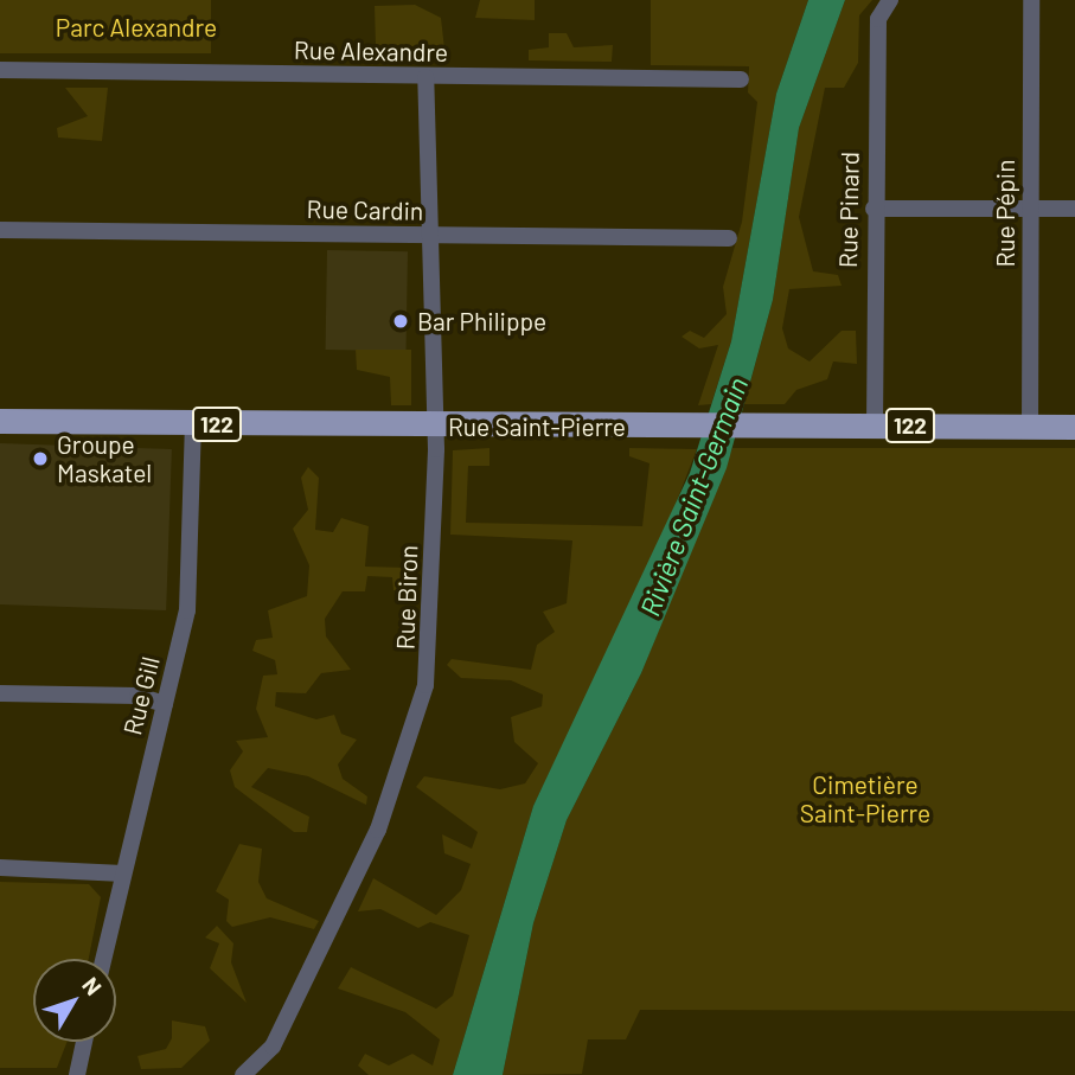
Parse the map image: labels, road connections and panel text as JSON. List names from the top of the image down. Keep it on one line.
{"streets":{"main road":["122","Rue Saint-Pierre"],"street":["Rue Alexandre","Rue Cardin","Rue Pinard","Rue Pépin","Rue Biron","Rue Gill"]},"crossings":[["Rue Alexandre","Rue Biron"],["Rue Cardin","Rue Biron"],["Rue Pinard","Rue Saint-Pierre"],["Rue Pépin","Rue Saint-Pierre"],["Rue Saint-Pierre","Rue Biron"],["Rue Saint-Pierre","Rue Gill"]],"water":["Rivière Saint-Germain"],"parks":["Parc Alexandre","Cimetière Saint-Pierre"],"places":["Bar Philippe","Groupe Maskatel"],"north":"top right"}
